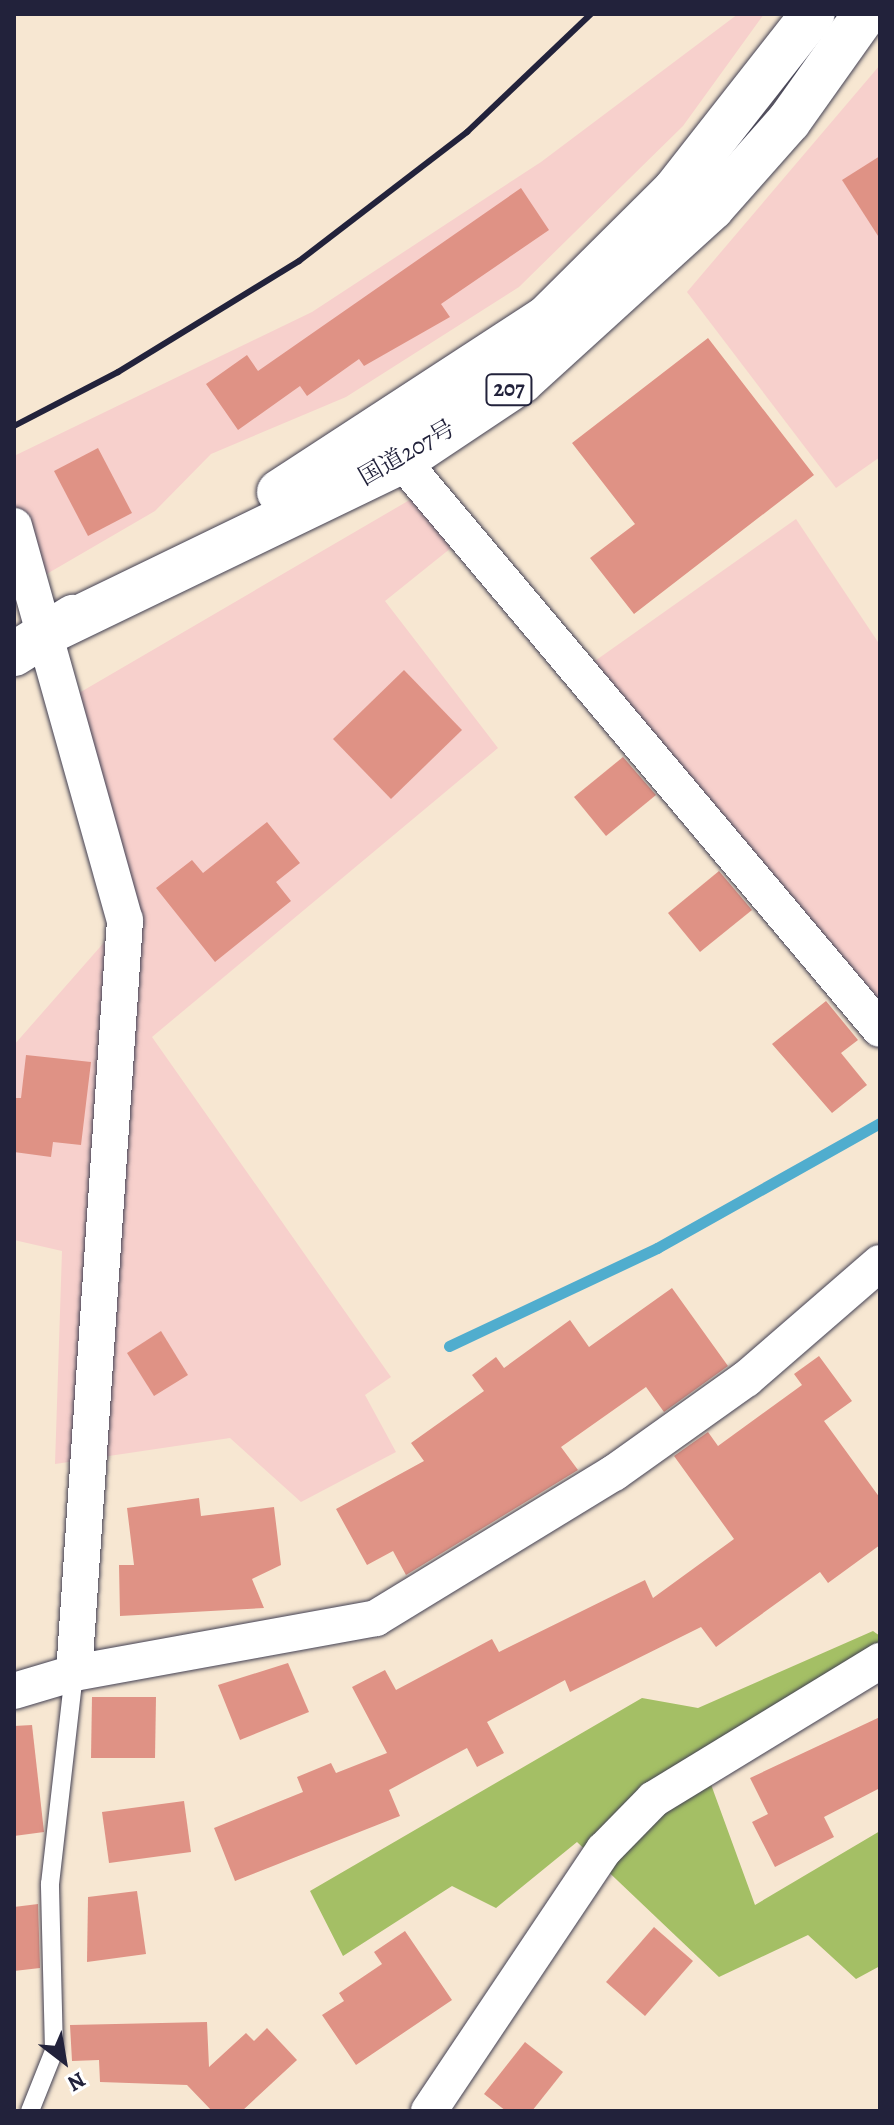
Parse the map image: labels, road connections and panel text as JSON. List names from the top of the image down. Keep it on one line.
{"streets":{"highway":["207","国道207号"]},"north":"bottom right"}
